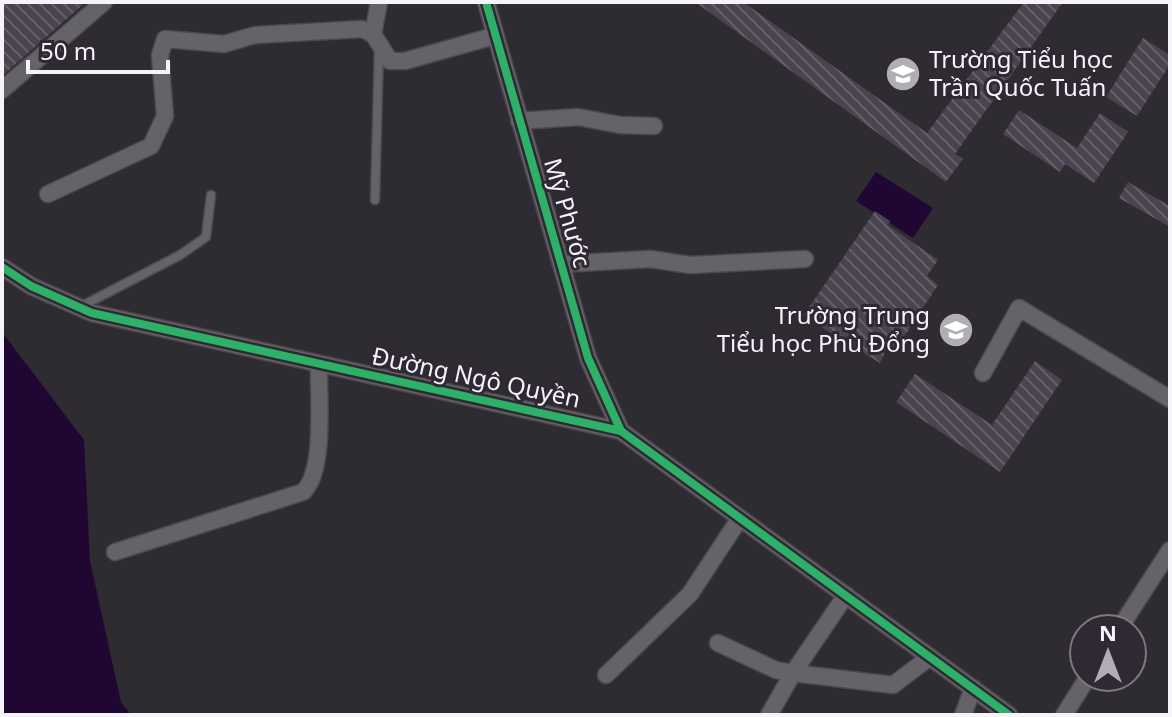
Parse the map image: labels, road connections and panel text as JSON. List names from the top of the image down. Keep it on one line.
{"streets":{"street":["Mỹ Phước","Đường Ngô Quyền"]},"crossings":[["Mỹ Phước","Đường Ngô Quyền"]],"places":{"school or university":["Trường Tiểu học Trần Quốc Tuấn","Trường Trung Tiểu học Phù Đổng"]},"scale_bar":"50 m","north":"top"}
